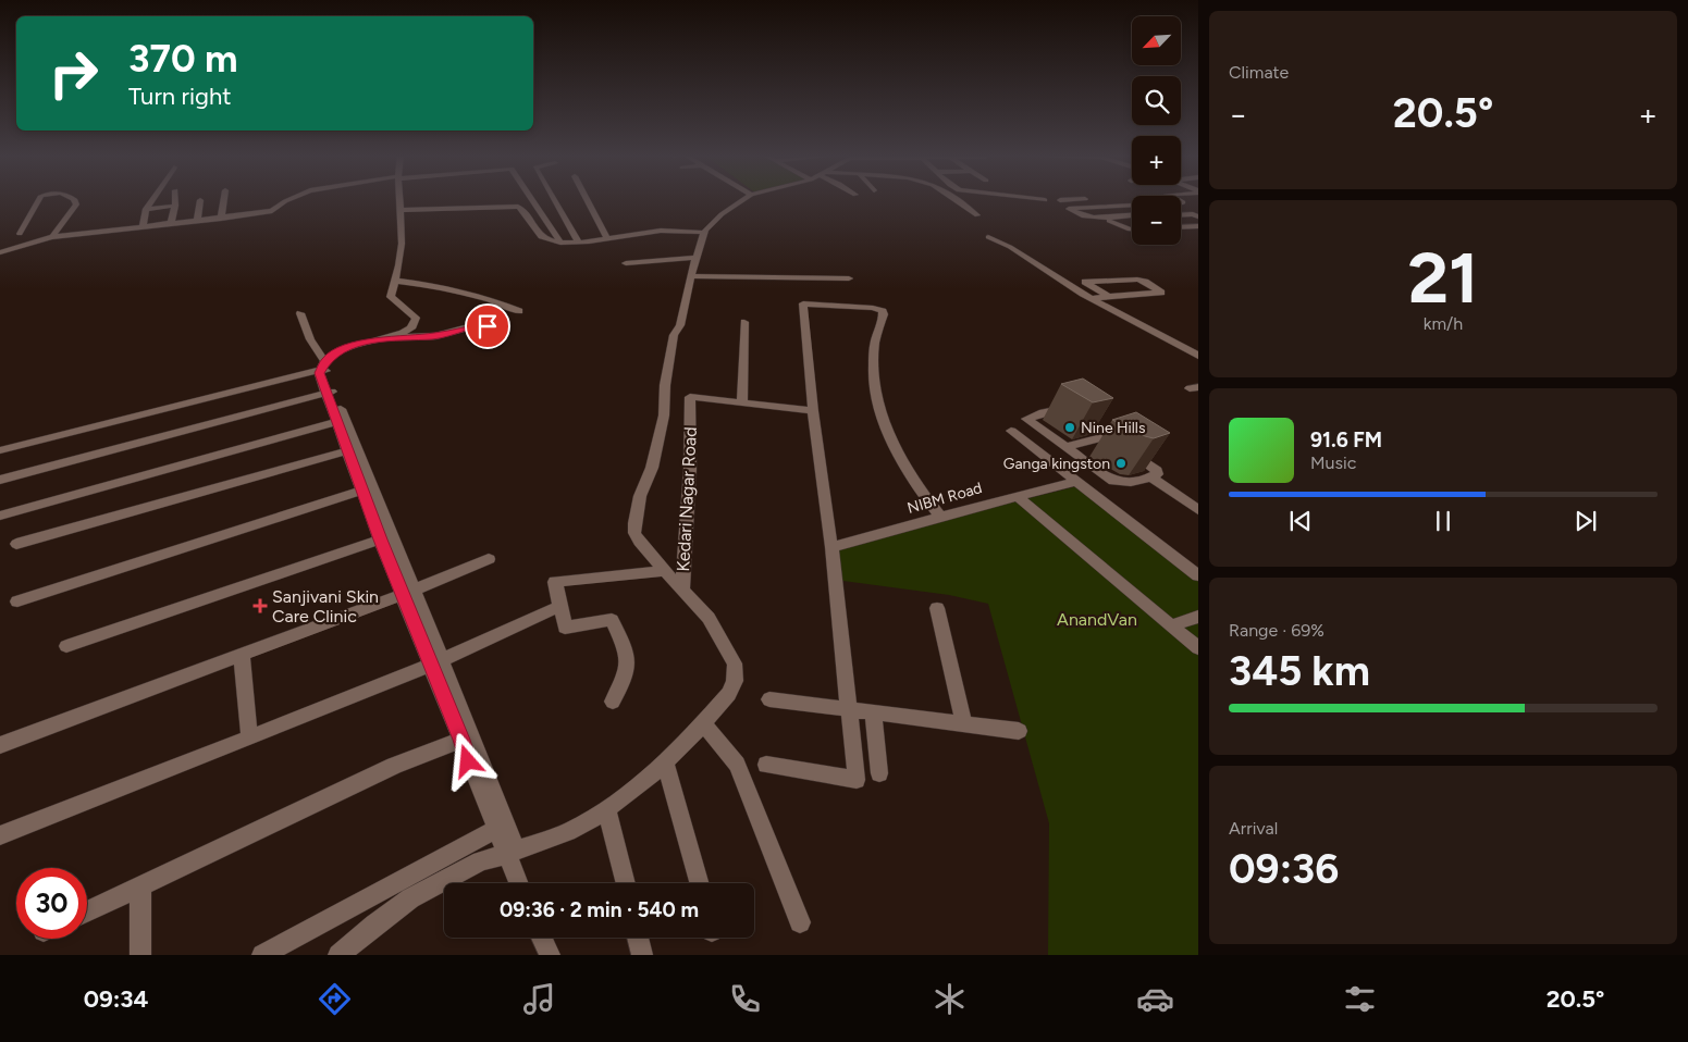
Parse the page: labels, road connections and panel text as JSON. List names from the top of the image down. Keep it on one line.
{"streets":{"street":["NIBM Road","Kedari Nagar Road"]},"parks":["AnandVan"],"places":{"other":["Nine Hills","Ganga kingston"],"health":["Sanjivani Skin Care Clinic"]},"north":"bottom left","page":{"tile":["Climate",["21","km/h"],["Range · 69%","345 km"],["Arrival","09:36"]],"map_buttons":["+","−"],"turn":["370 m","Turn right"],"heat":["−","20.5°","+"],"song":["91.6 FM","Music"],"limit":"30","trip":"09:36 · 2 min · 540 m","tabs":["09:34","20.5°"]}}
